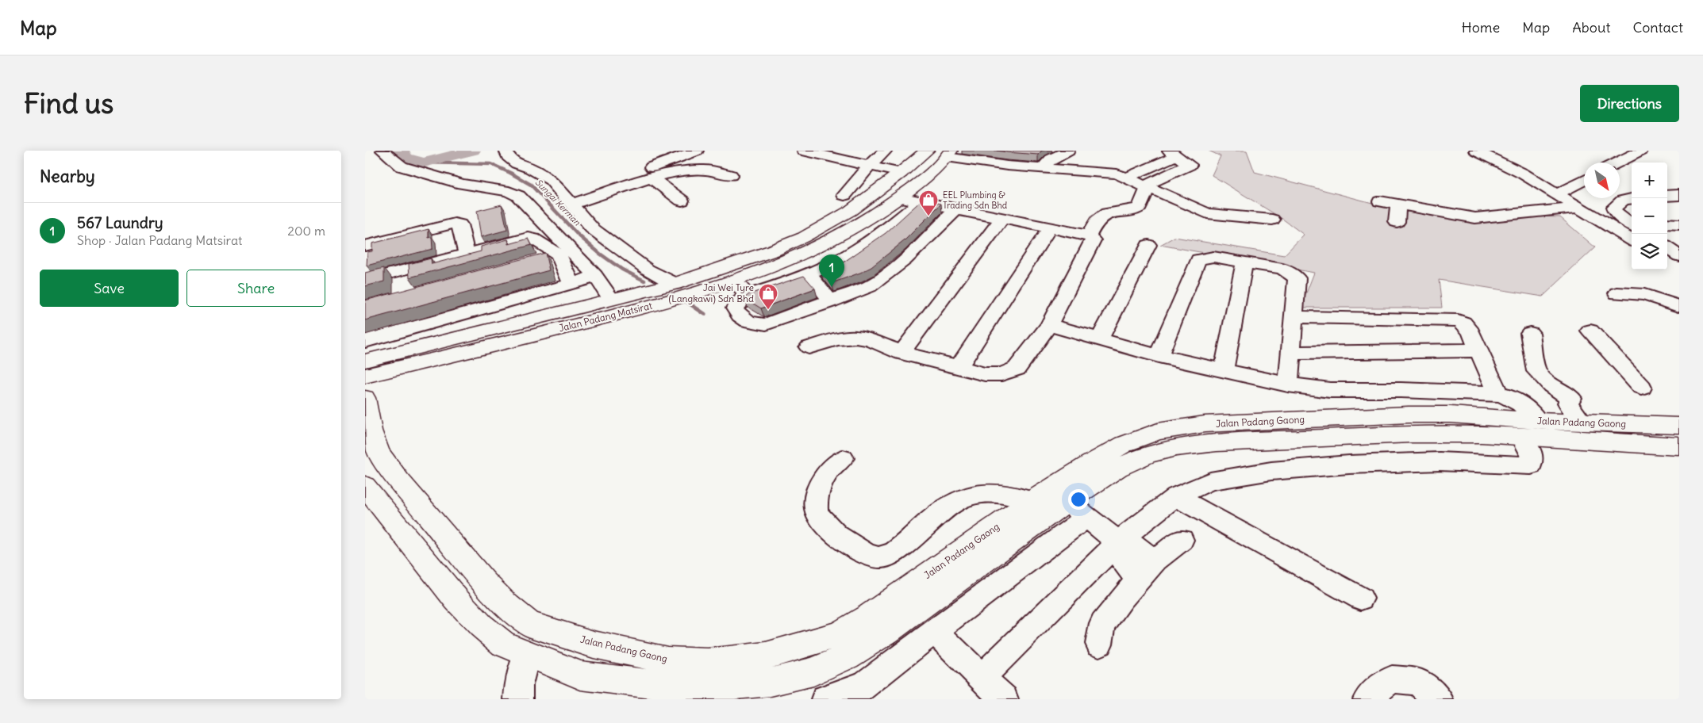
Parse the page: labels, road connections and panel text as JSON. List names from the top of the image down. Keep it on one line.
{"streets":{"main road":["Jalan Padang Matsirat","Jalan Padang Gaong"]},"water":["Sungai Kerman"],"places":{"shop":["EEL Plumbing & Trading Sdn Bhd","Jai Wei Tyre (Langkawi) Sdn Bhd"]},"north":"bottom right","page":{"header":"Map","nav":["Home","Map","About","Contact"],"buttons":["Directions",["Save","Share"]],"title":"Find us","heading":"Nearby","map_buttons":["+","−"],"list":[{"mark":"1","name":"567 Laundry","note":"Shop · Jalan Padang Matsirat","value":"200 m"}],"pins":"1"}}
